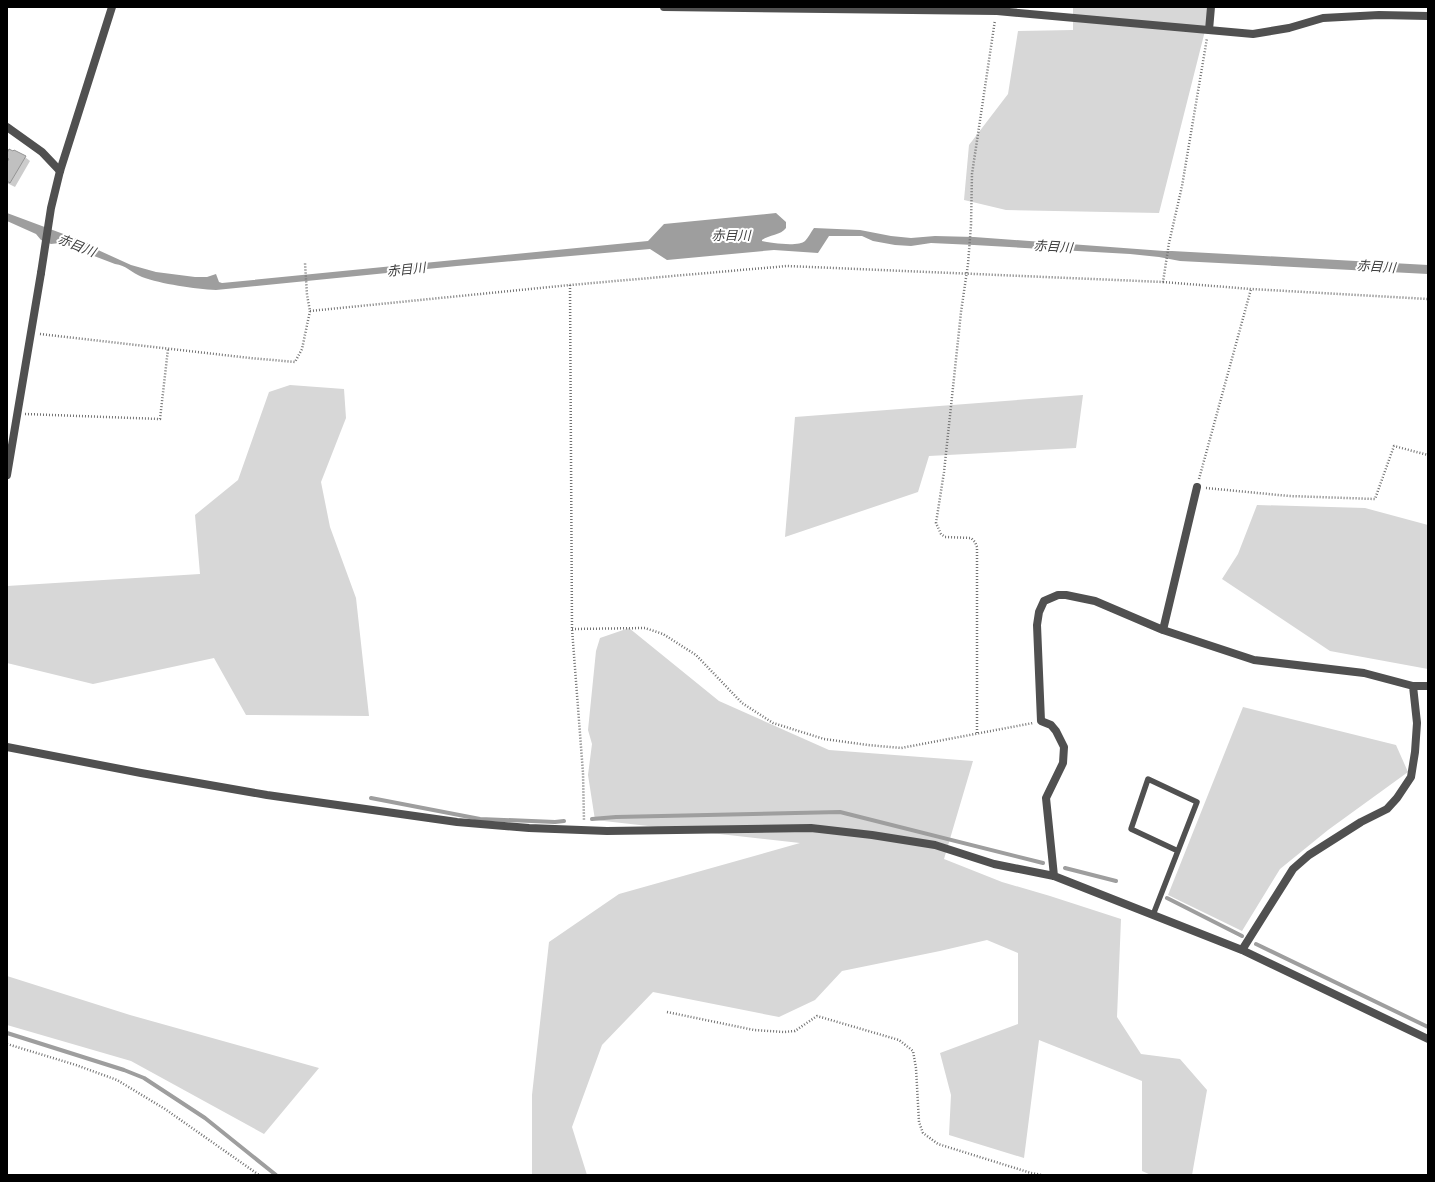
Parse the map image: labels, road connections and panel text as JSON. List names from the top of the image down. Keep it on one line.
{"water":["赤目川"]}
